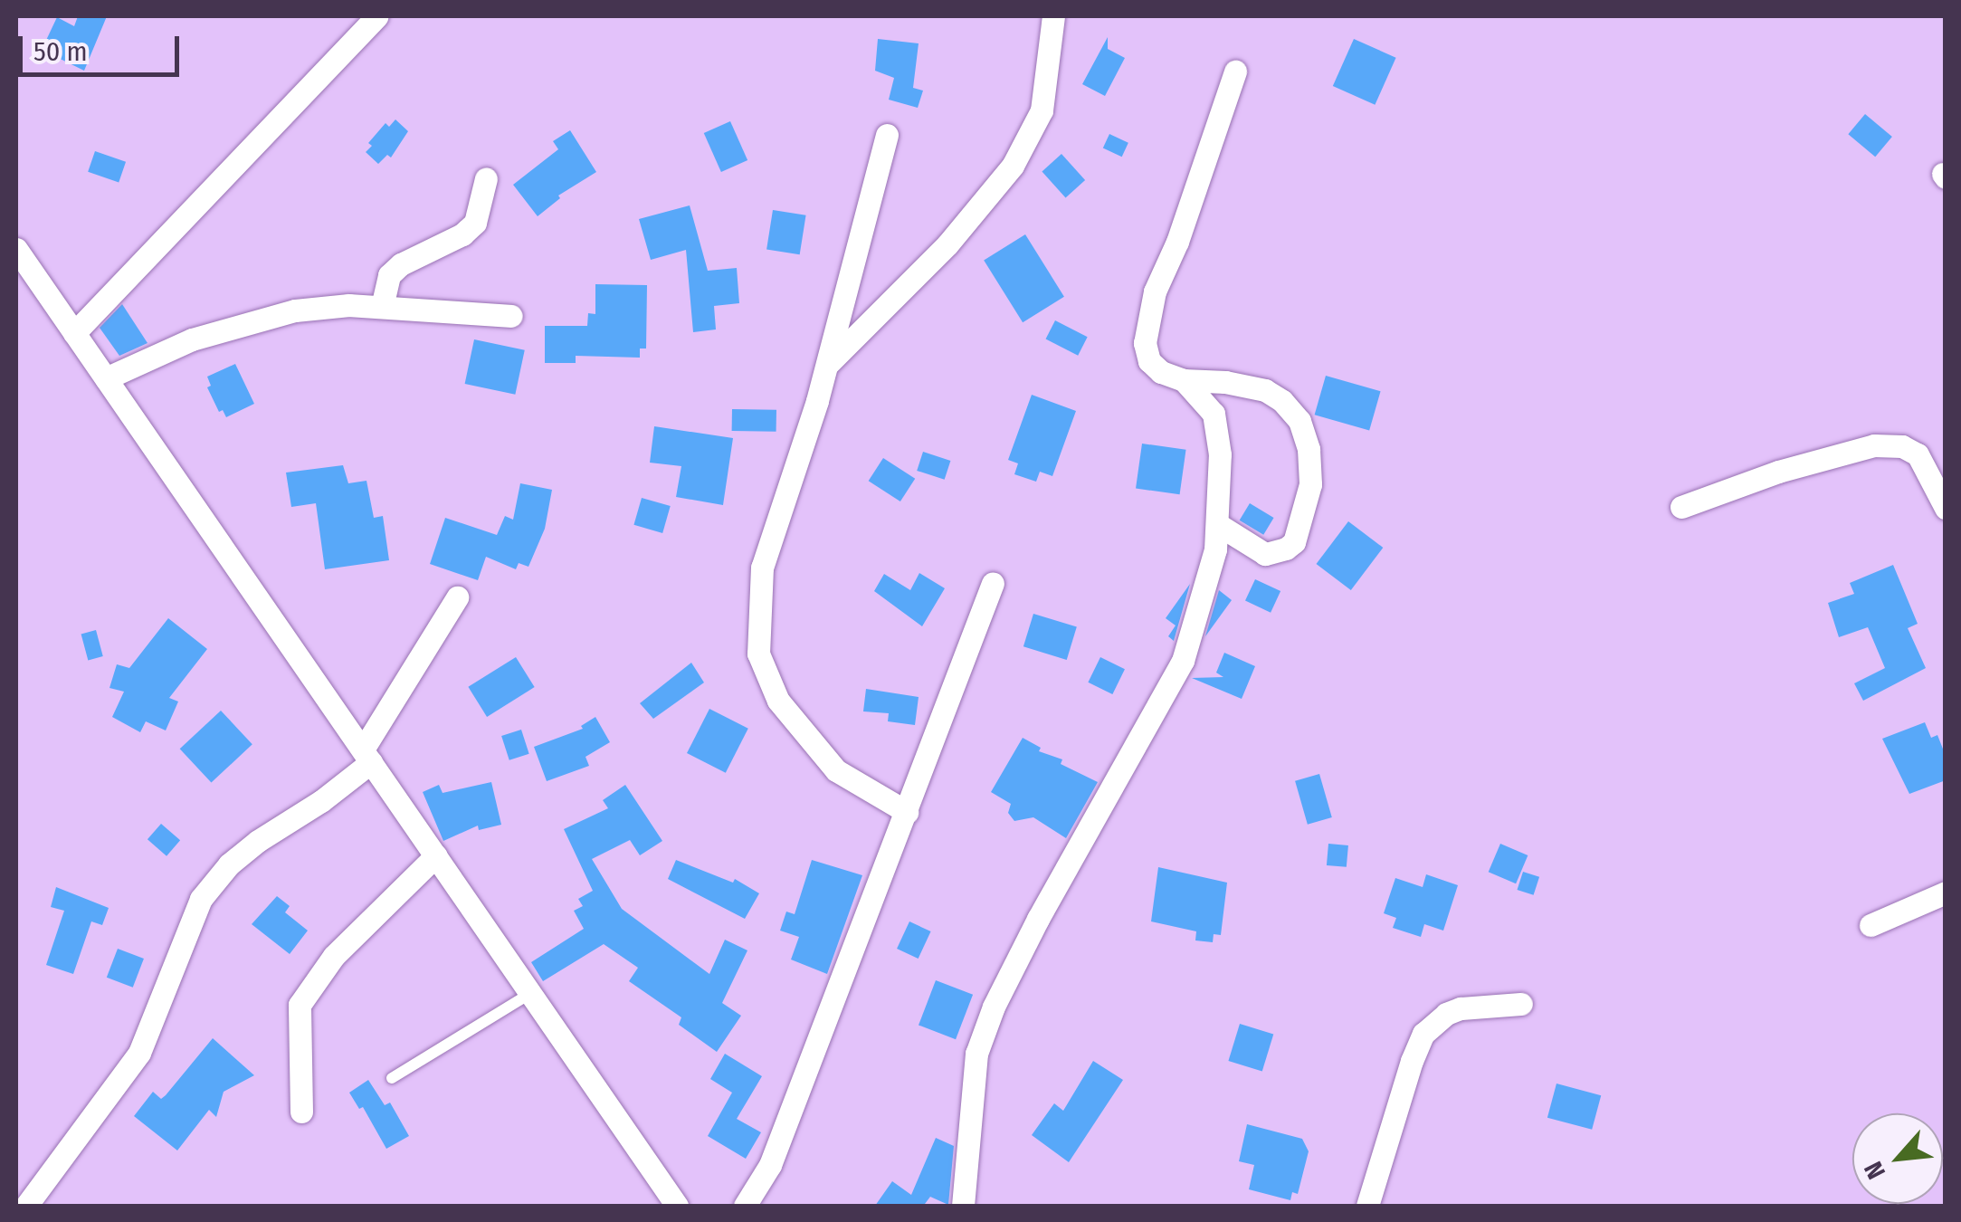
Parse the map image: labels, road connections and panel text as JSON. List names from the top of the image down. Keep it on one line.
{"scale_bar":"50 m","north":"bottom left"}
